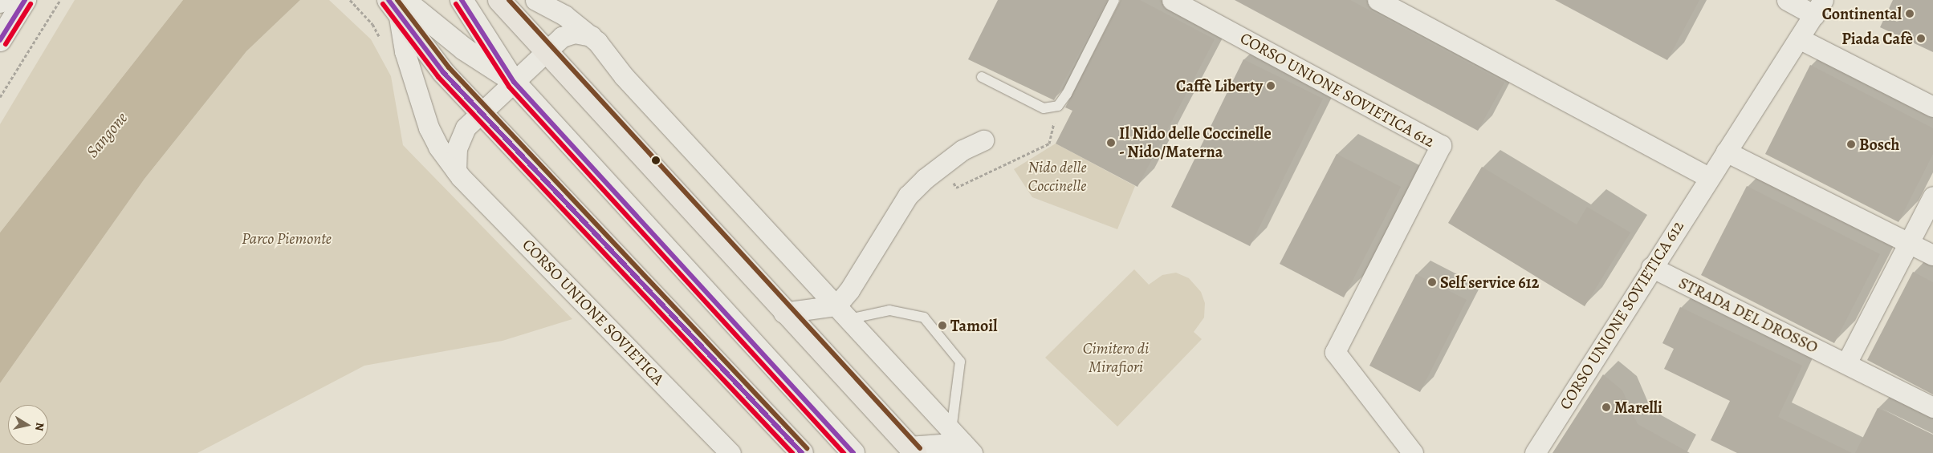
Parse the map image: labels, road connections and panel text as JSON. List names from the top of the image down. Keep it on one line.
{"streets":{"street":["CORSO UNIONE SOVIETICA 612","CORSO UNIONE SOVIETICA","STRADA DEL DROSSO"]},"crossings":[["CORSO UNIONE SOVIETICA 612","STRADA DEL DROSSO"]],"water":["Sangone"],"parks":["Nido delle Coccinelle","Parco Piemonte","Cimitero di Mirafiori"],"places":["Continental","Piada Cafè","Caffè Liberty","Il Nido delle Coccinelle - Nido/Materna","Bosch","Self service 612","Tamoil","Marelli"],"north":"right"}
